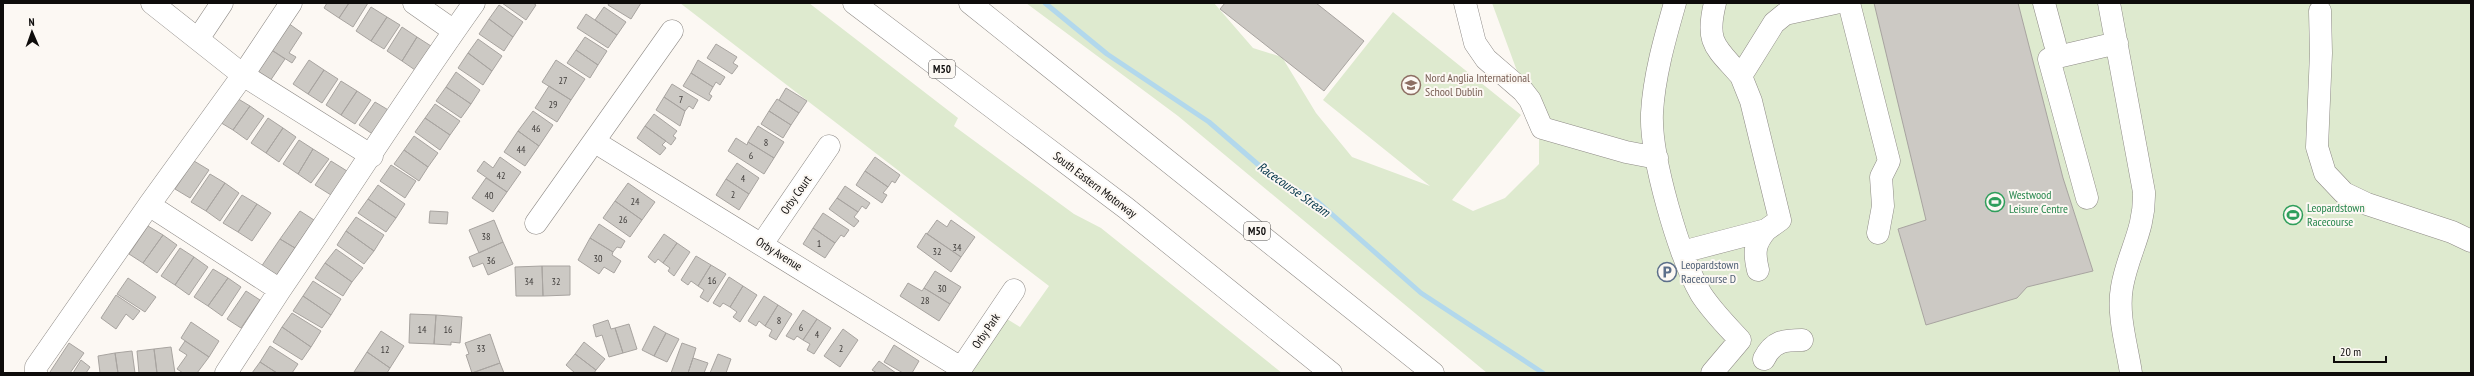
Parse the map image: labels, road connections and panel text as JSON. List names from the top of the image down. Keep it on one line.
{"streets":{"main road":["M50","South Eastern Motorway","Orby Court","Orby Avenue","Orby Park"]},"crossings":[["Orby Court","Orby Avenue"],["Orby Avenue","Orby Park"]],"water":["Racecourse Stream"],"places":{"school or university":["Nord Anglia International School Dublin"],"sports":["Westwood Leisure Centre","Leopardstown Racecourse"],"parking":["Leopardstown Racecourse D"]},"house_numbers":["27","7","29","46","8","44","6","42","4","2","40","24","26","38","1","34","32","30","36","16","34","32","30","28","8","6","14","16","4","33","2","12"],"scale_bar":"20 m","north":"top"}
